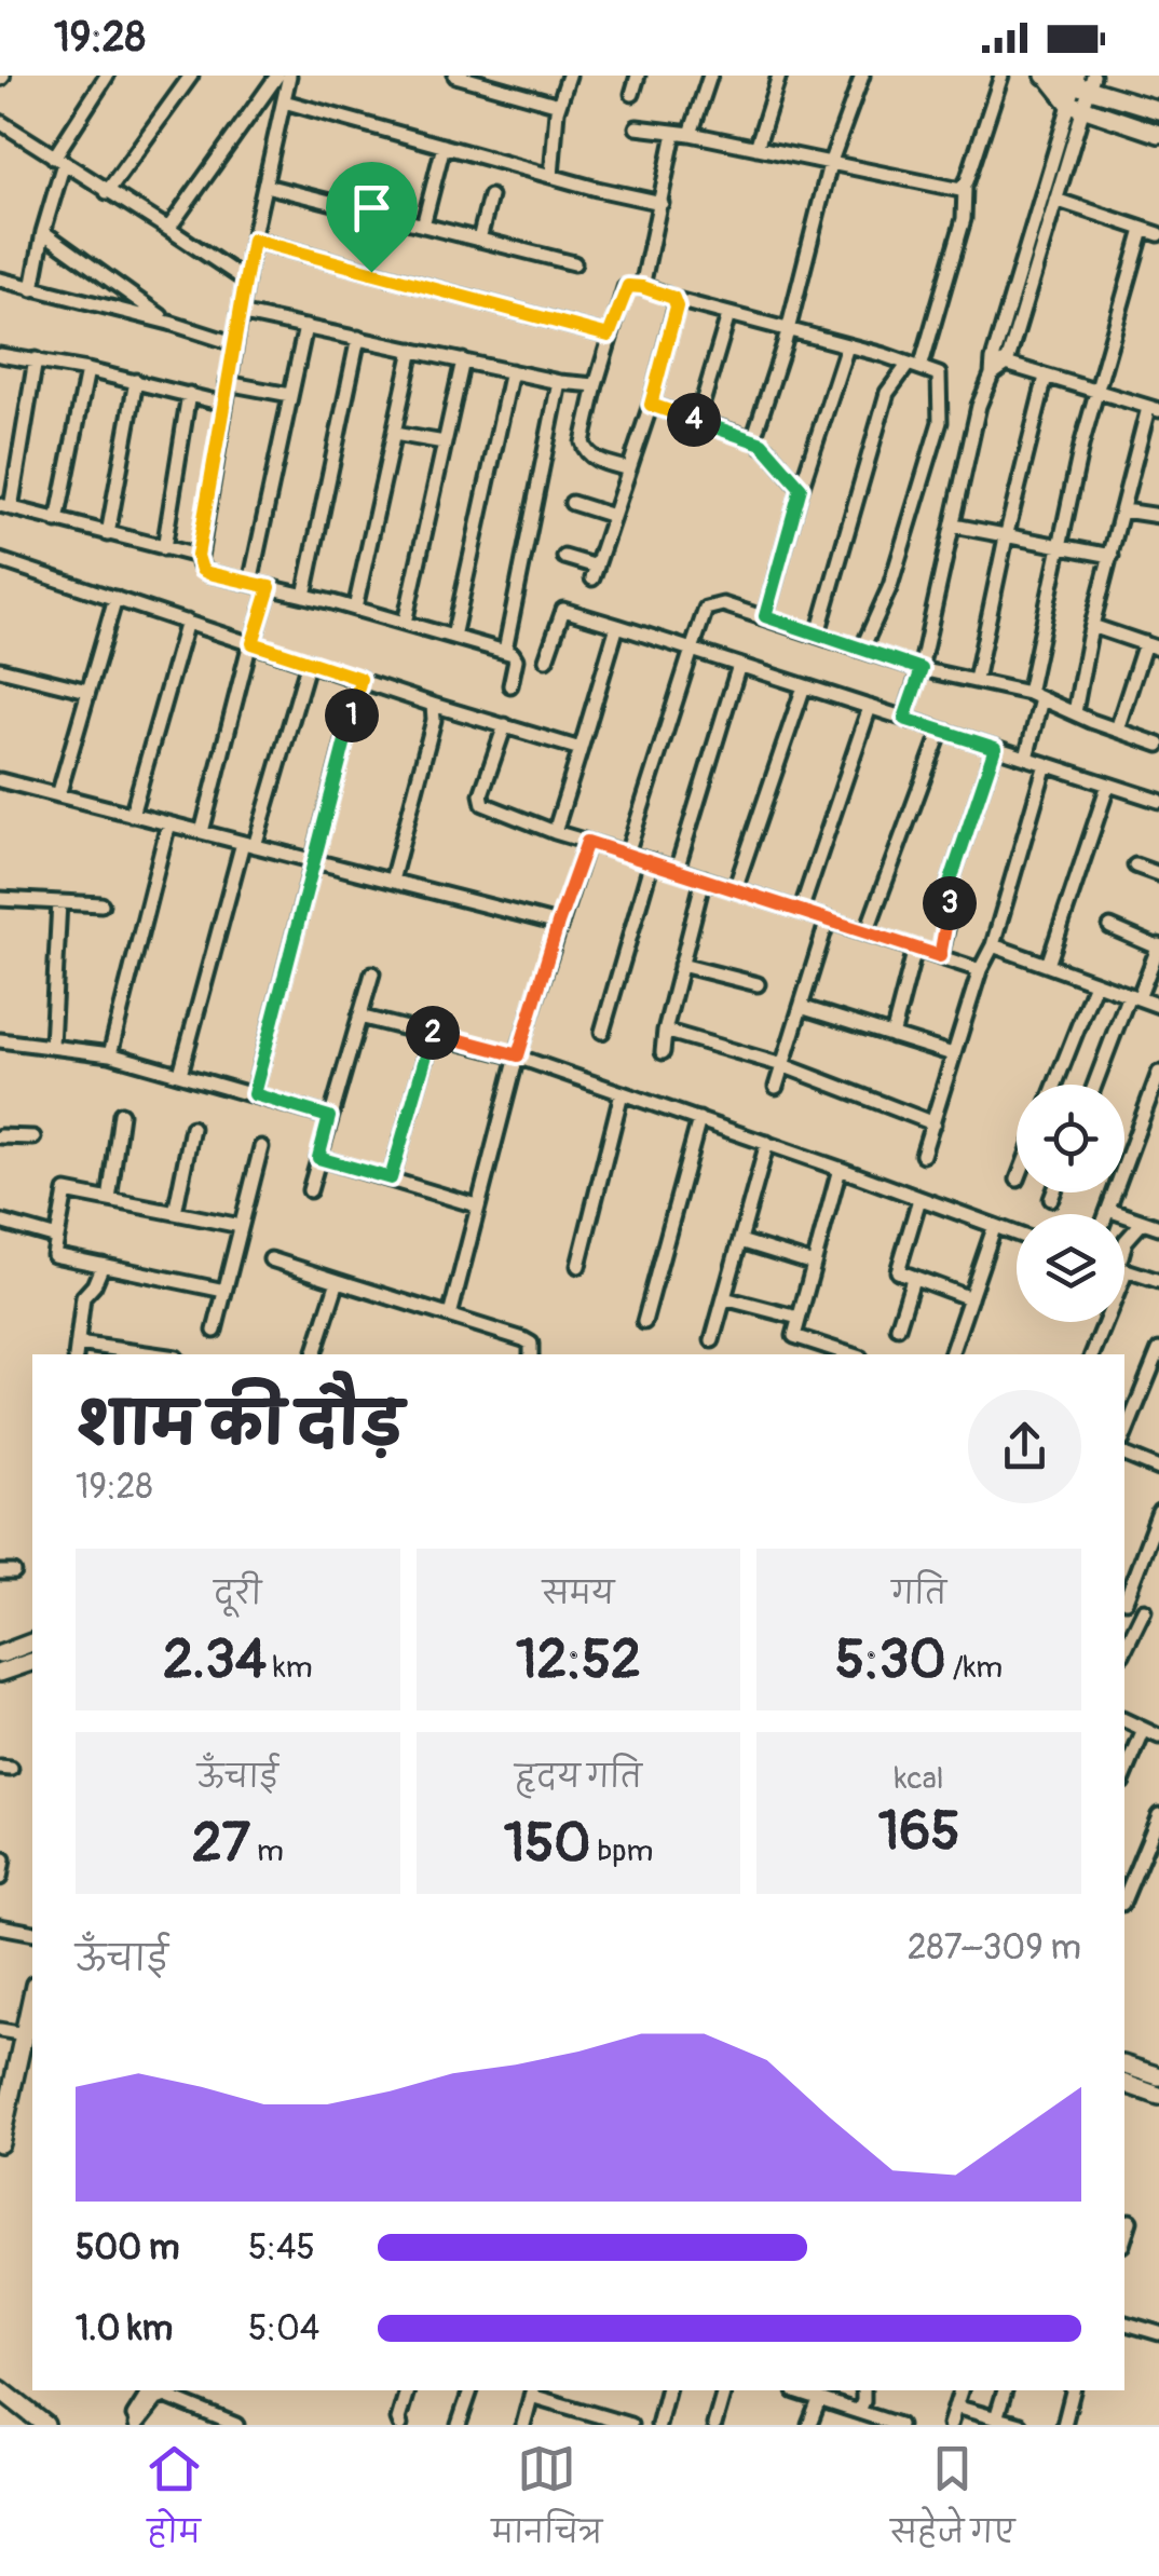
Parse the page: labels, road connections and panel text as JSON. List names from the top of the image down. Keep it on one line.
{"page":{"status":"19:28","pins":["4","1","3","2"],"heading":["शाम की दौड़","19:28"],"stats":[["दूरी","2.34 km"],["समय","12:52"],["गति","5:30 /km"],["ऊँचाई","27 m"],["हृदय गति","150 bpm"],["kcal","165"]],"chart":["ऊँचाई","287–309 m"],"list":[{"name":"500 m","note":"5:45"},{"name":"1.0 km","note":"5:04"}],"tabs":["होम","मानचित्र","सहेजे गए"]}}
